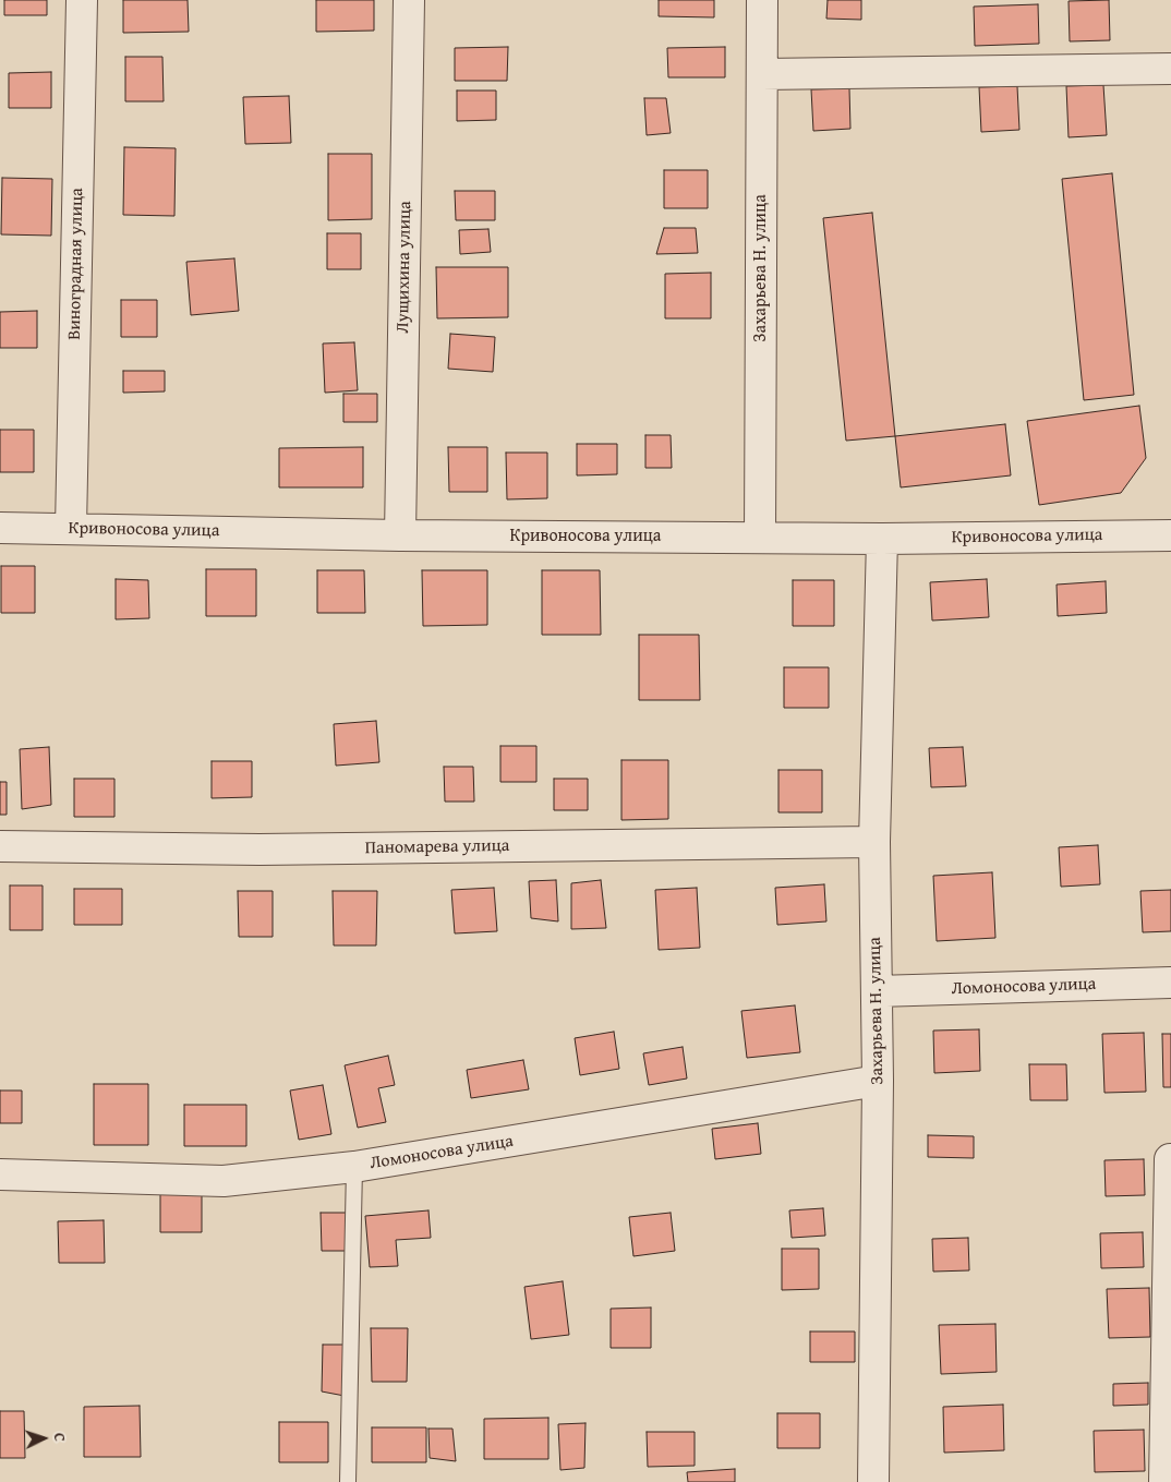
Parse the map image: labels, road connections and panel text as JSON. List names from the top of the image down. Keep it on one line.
{"streets":{"street":["Виноградная улица","Лущихина улица","Захарьева Н. улица","Кривоносова улица","Паномарева улица","Ломоносова улица"]},"crossings":[["Виноградная улица","Кривоносова улица"],["Лущихина улица","Кривоносова улица"],["Захарьева Н. улица","Кривоносова улица"],["Захарьева Н. улица","Паномарева улица"],["Захарьева Н. улица","Ломоносова улица"]],"north":"right"}
